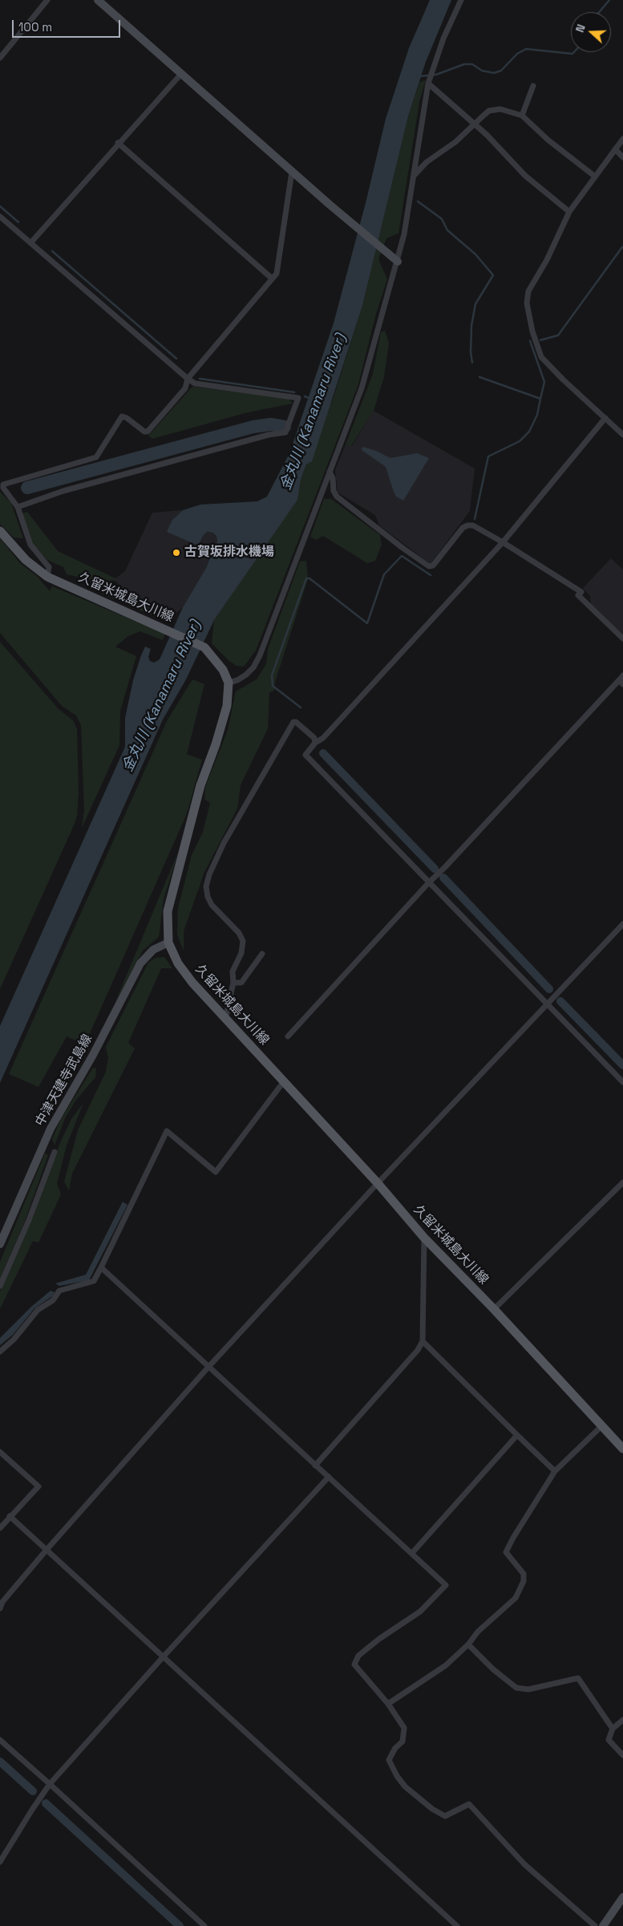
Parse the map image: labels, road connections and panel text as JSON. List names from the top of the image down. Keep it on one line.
{"streets":{"main road":["久留米城島大川線"],"street":["中津天建寺武島線"]},"crossings":[["久留米城島大川線","中津天建寺武島線"]],"water":["金丸川 (Kanamaru River)"],"places":["古賀坂排水機場"],"scale_bar":"100 m","north":"left"}
